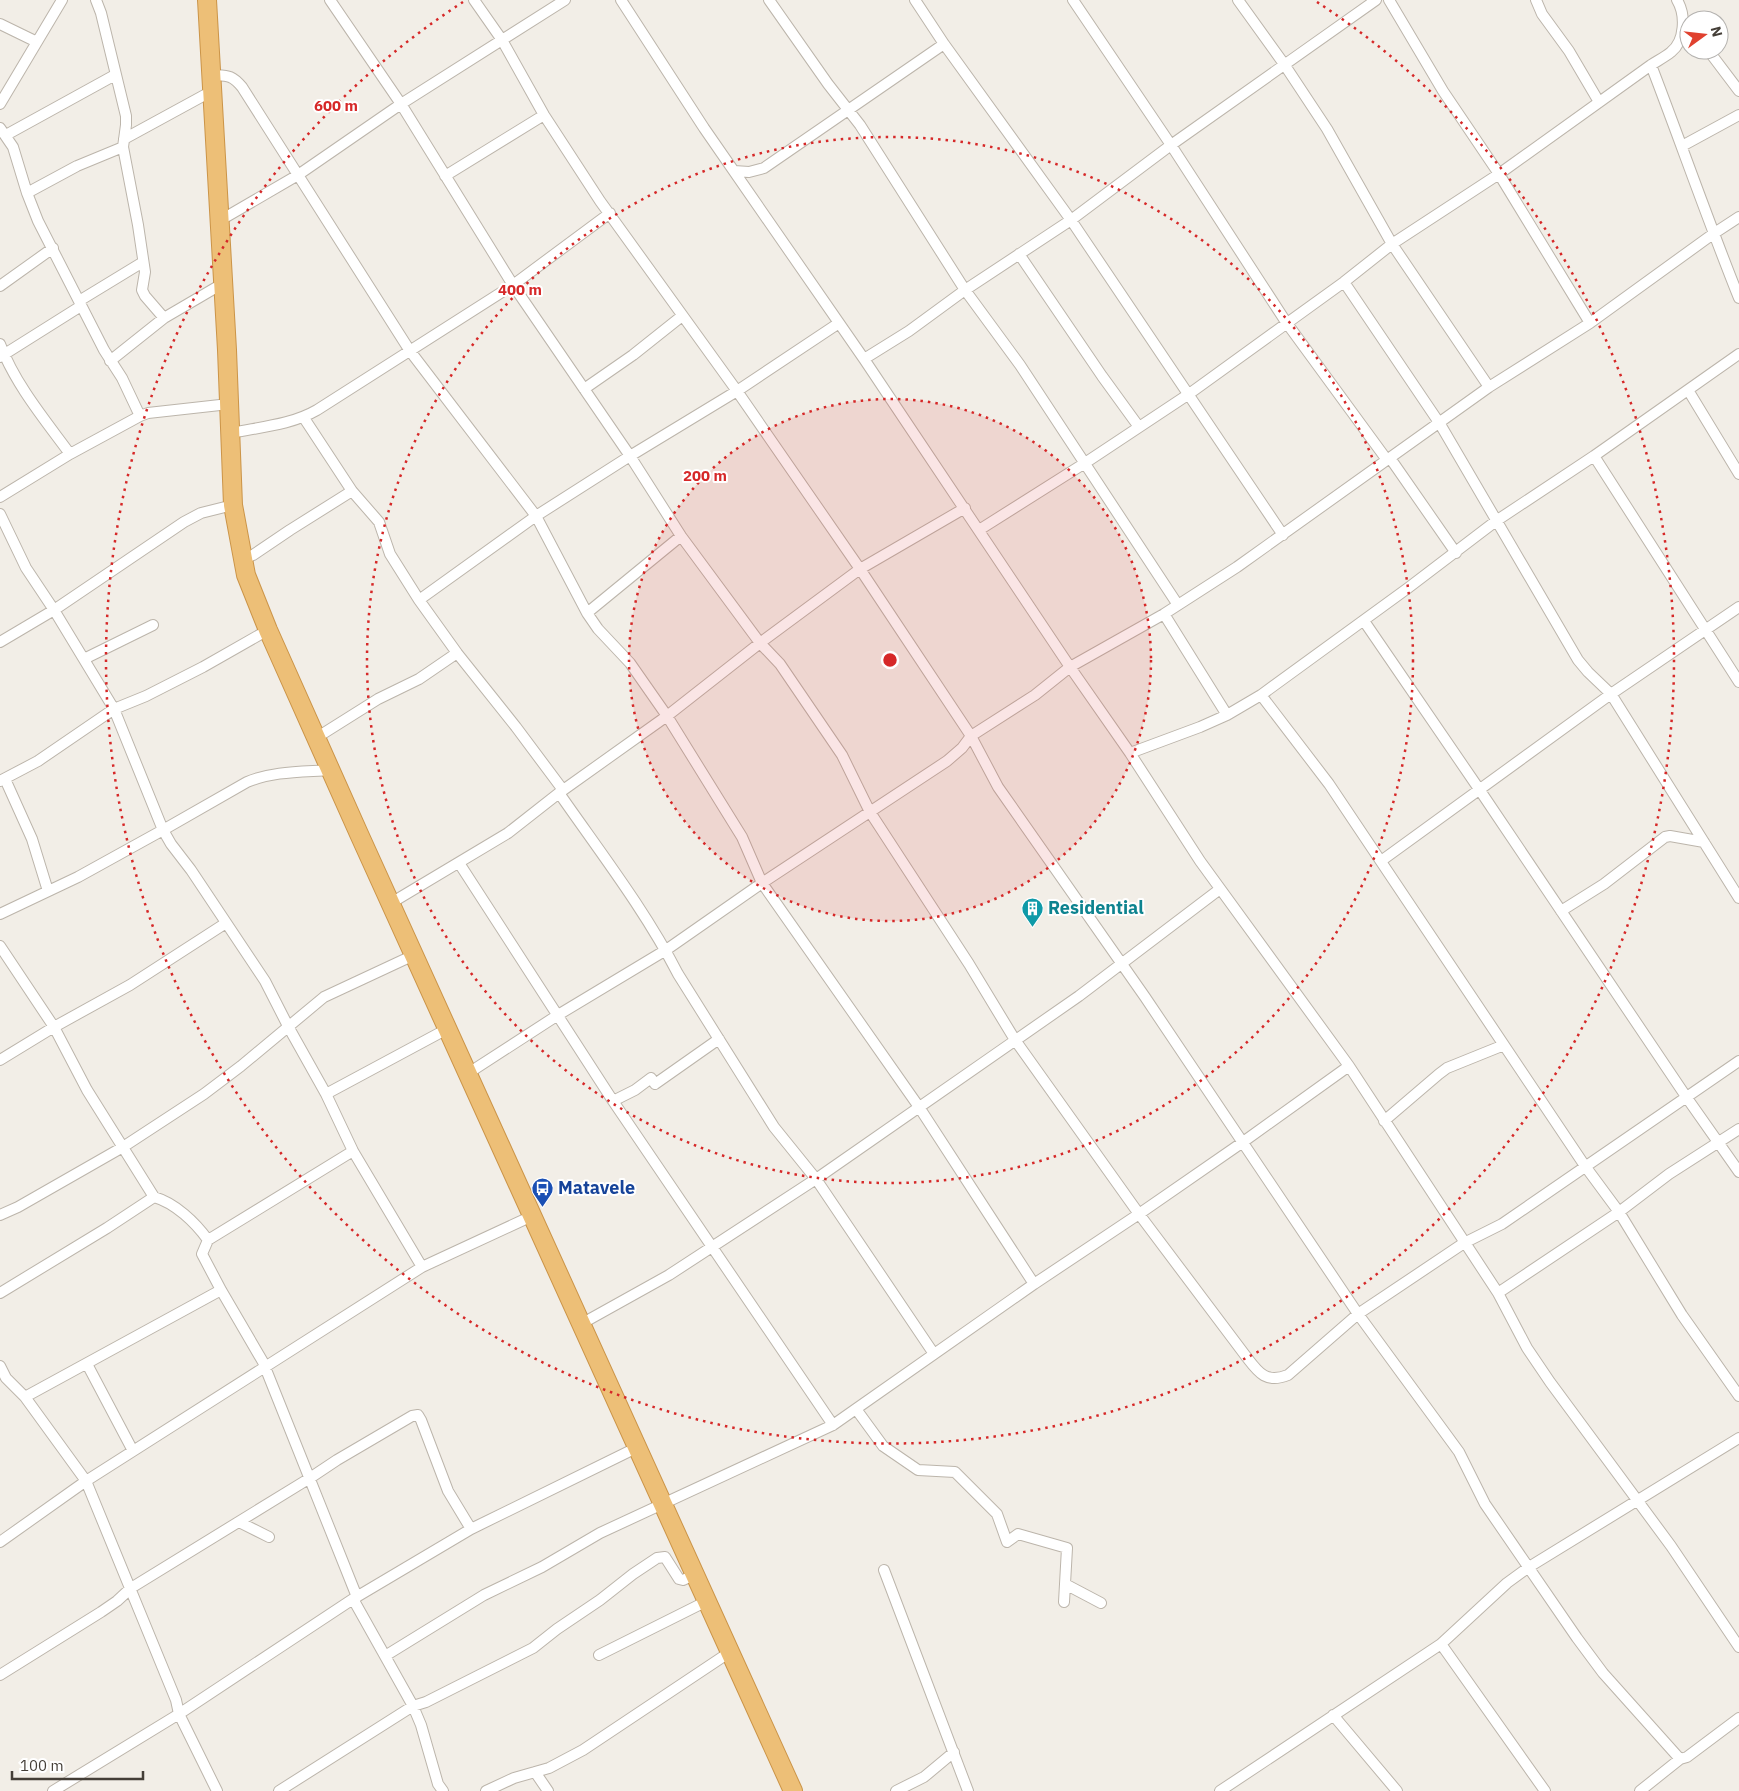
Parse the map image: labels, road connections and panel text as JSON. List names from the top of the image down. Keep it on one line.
{"places":{"building":["Residential"],"bus stop":["Matavele"]},"scale_bar":"100 m","north":"right","rings":["600 m","400 m","200 m"]}
